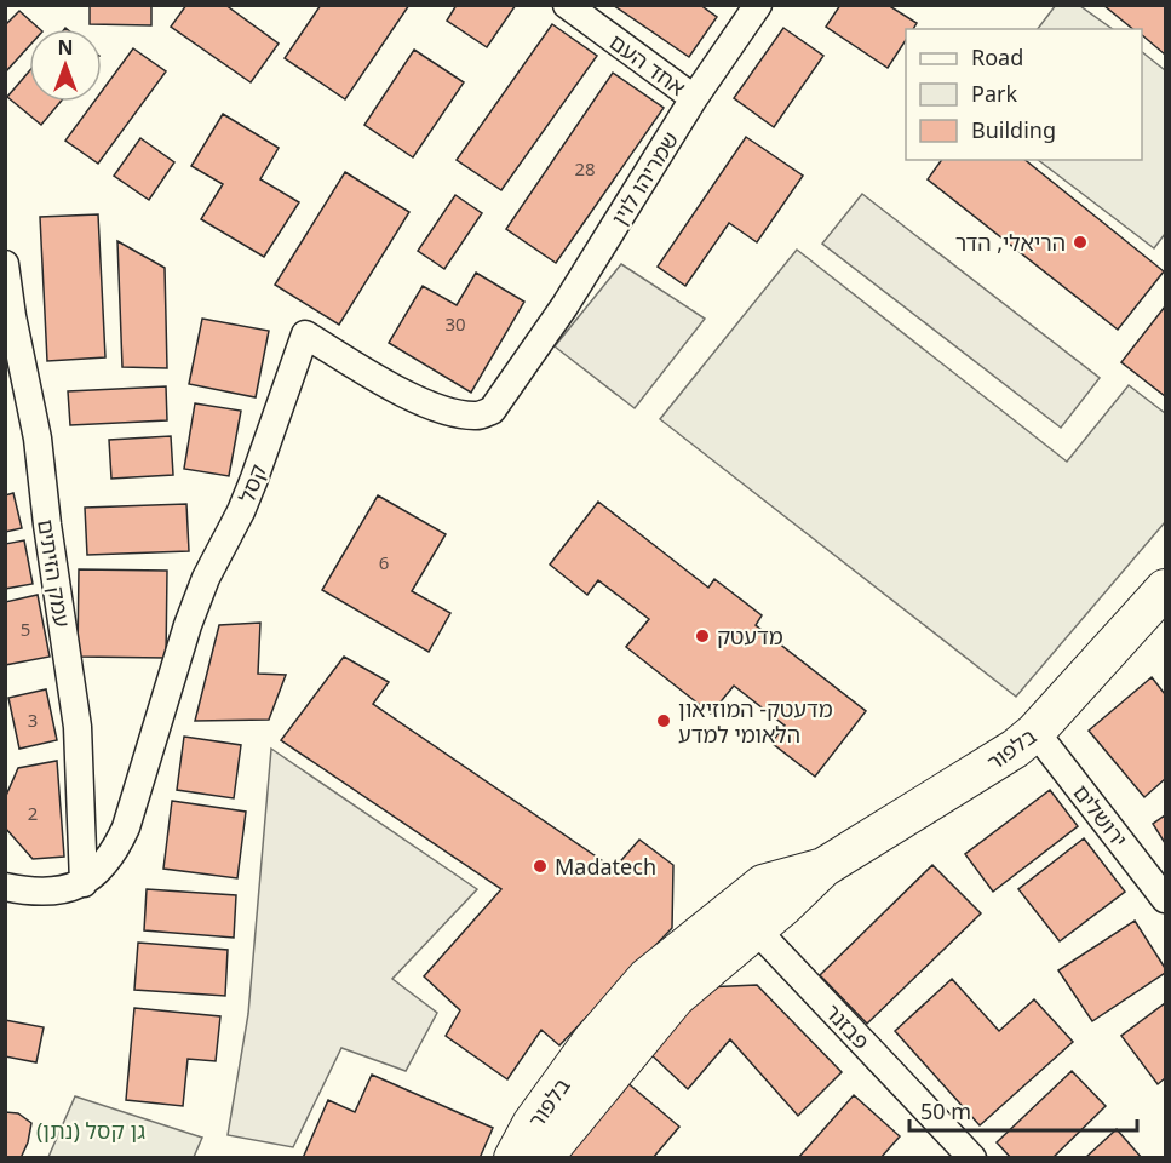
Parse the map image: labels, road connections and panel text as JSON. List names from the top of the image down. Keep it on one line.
{"streets":{"street":["אחד העם","שמריהו לוין","קסל","עמק הזיתים","בלפור","ירושלים","פבזנר"]},"crossings":[["אחד העם","שמריהו לוין"],["שמריהו לוין","קסל"],["קסל","עמק הזיתים"],["בלפור","ירושלים"],["בלפור","פבזנר"]],"parks":["גן קסל (נתן)"],"places":["הריאלי, הדר","מדעטק","מדעטק- המוזיאון הלאומי למדע","Madatech"],"house_numbers":["28","30","6","5","3","2"],"legend":["Road","Park","Building"],"scale_bar":"50 m","north":"top"}
